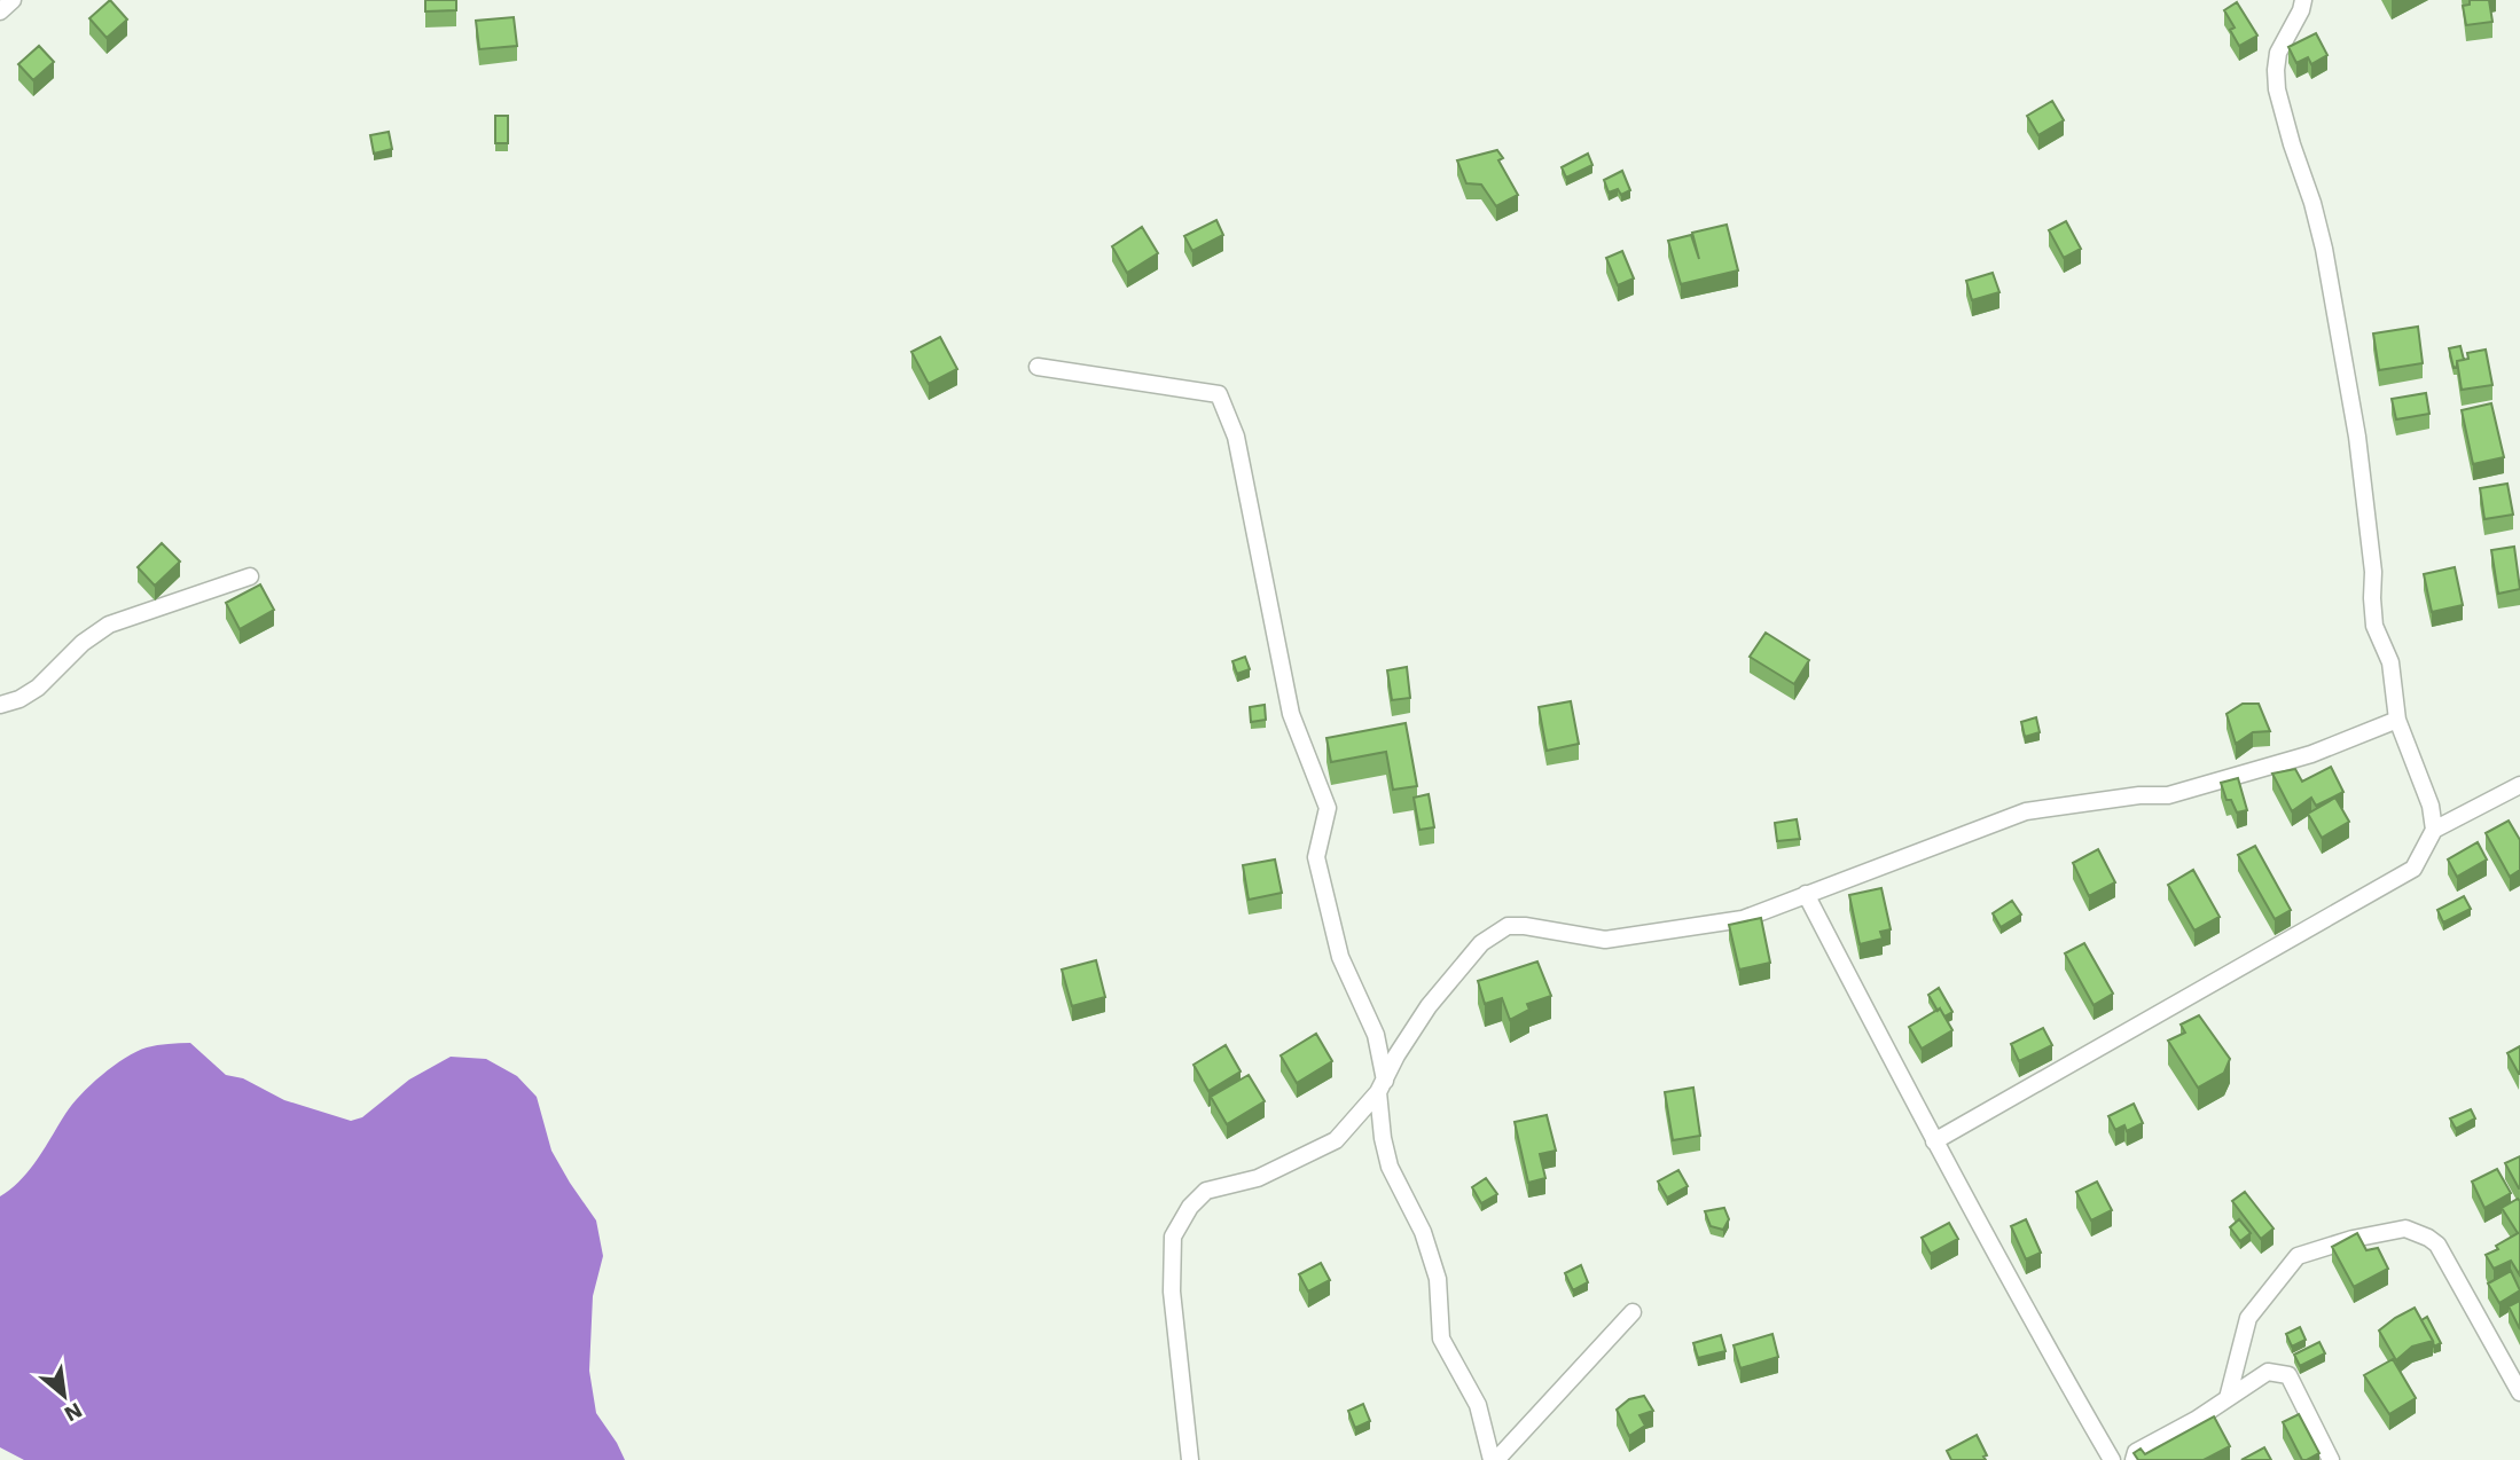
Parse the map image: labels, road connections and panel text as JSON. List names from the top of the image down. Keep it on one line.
{"north":"bottom right"}
